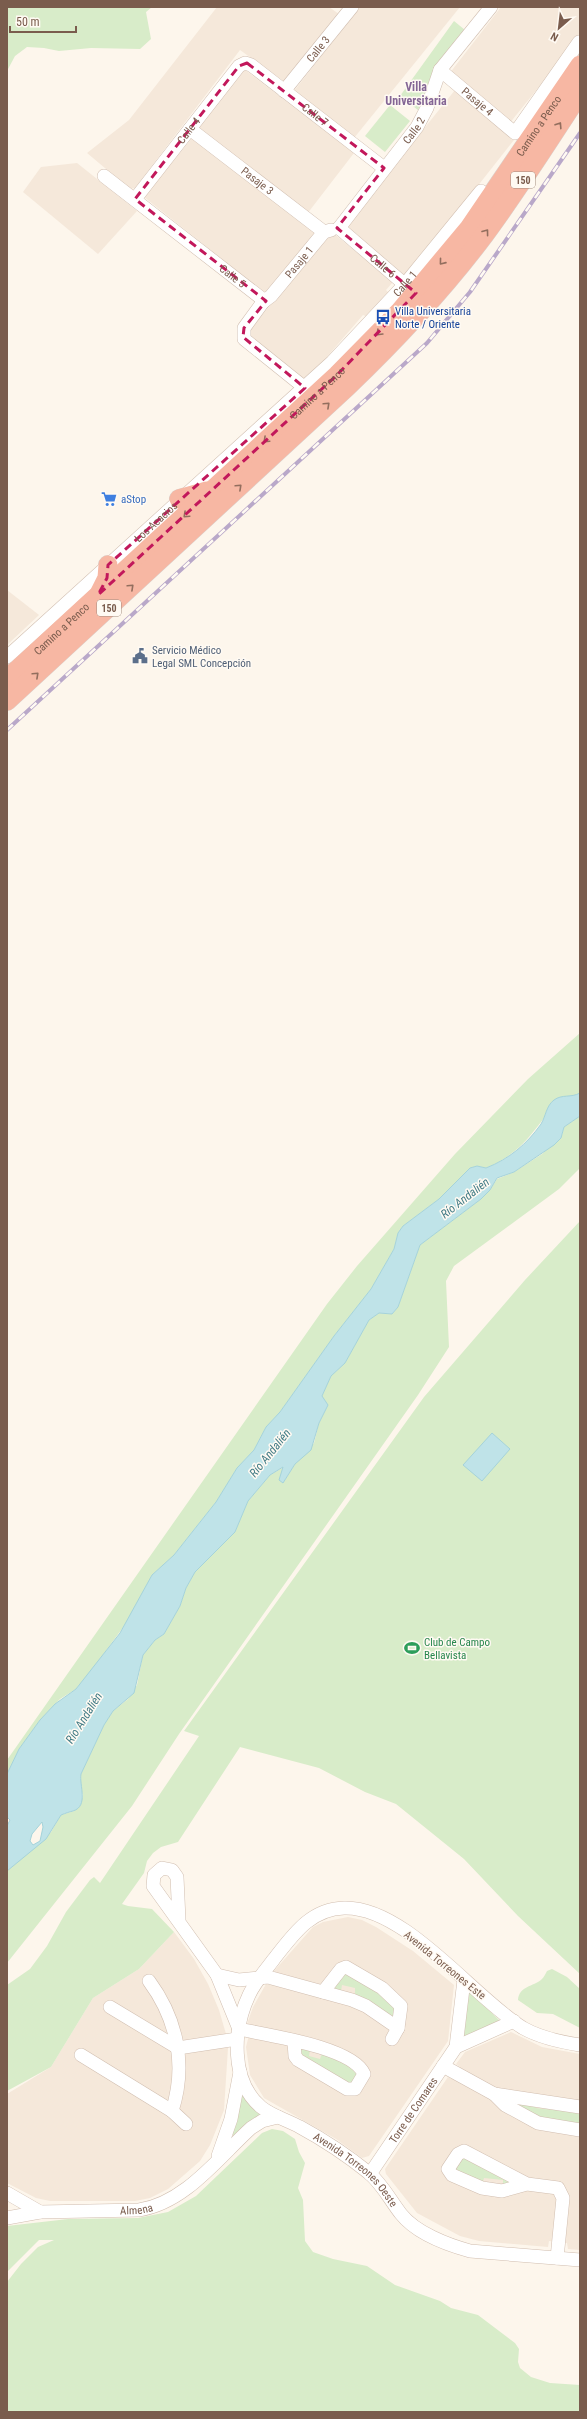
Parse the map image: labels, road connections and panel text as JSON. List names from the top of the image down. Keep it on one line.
{"streets":{"highway":["Camino a Penco","150"],"street":["Calle 3","Pasaje 4","Calle 7","Calle 4","Calle 2","Pasaje 3","Pasaje 1","Calle 6","Calle 5","Calle 1","Los Acacios","Avenida Torreones Este","Torre de Comares","Avenida Torreones Oeste","Almena"]},"crossings":[["Calle 3","Calle 7"],["Pasaje 4","Calle 2"],["Calle 7","Calle 4"],["Calle 7","Calle 2"],["Camino a Penco","Calle 6"],["Camino a Penco","Calle 1"],["Calle 4","Pasaje 3"],["Calle 4","Calle 5"],["Calle 2","Calle 6"],["Pasaje 3","Pasaje 1"],["Pasaje 1","Calle 5"],["Calle 6","Calle 1"],["Calle 1","Los Acacios"],["Avenida Torreones Este","Torre de Comares"],["Avenida Torreones Este","Avenida Torreones Oeste"],["Torre de Comares","Avenida Torreones Oeste"],["Avenida Torreones Oeste","Almena"]],"districts":["Villa Universitaria"],"water":["Río Andalién"],"places":{"bus stop":["Villa Universitaria Norte / Oriente"],"supermarket":["aStop"],"public building":["Servicio Médico Legal SML Concepción"],"sports":["Club de Campo Bellavista"]},"scale_bar":"50 m","north":"bottom left"}
